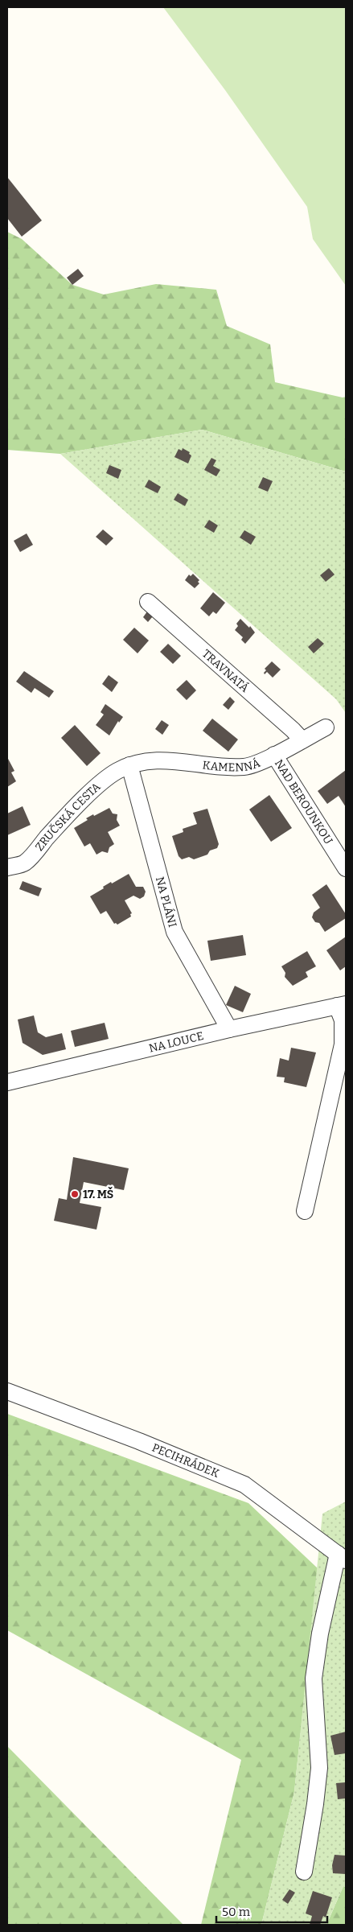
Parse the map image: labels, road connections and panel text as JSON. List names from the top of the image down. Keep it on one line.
{"streets":{"street":["TRAVNATÁ","KAMENNÁ","NAD BEROUNKOU","ZRUČSKÁ CESTA","NA PLÁNI","NA LOUCE","PECIHRÁDEK"]},"crossings":[["TRAVNATÁ","KAMENNÁ"],["KAMENNÁ","NAD BEROUNKOU"],["KAMENNÁ","ZRUČSKÁ CESTA"],["KAMENNÁ","NA PLÁNI"],["ZRUČSKÁ CESTA","NA PLÁNI"],["NA PLÁNI","NA LOUCE"]],"places":["17. MŠ"],"scale_bar":"50 m"}
